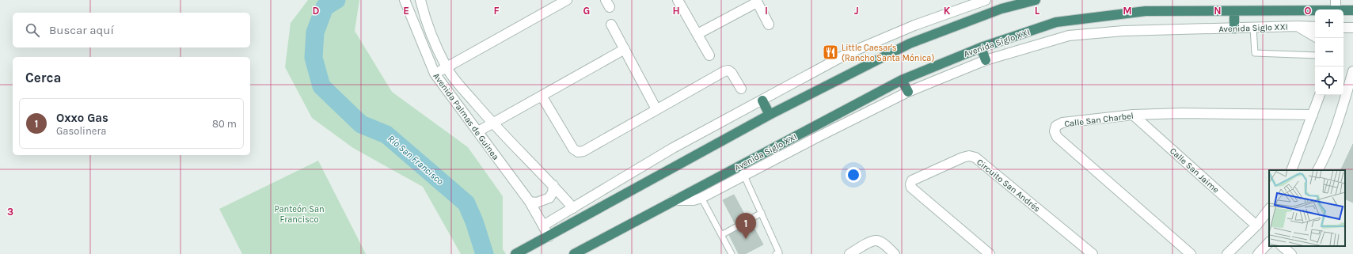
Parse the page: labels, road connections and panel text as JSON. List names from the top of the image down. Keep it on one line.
{"streets":{"highway":["Avenida Siglo XXI"],"street":["Avenida Palmas de Guinea","Calle San Charbel","Calle San Jaime","Circuito San Andrés"]},"crossings":[["Calle San Charbel","Calle San Jaime"]],"water":["Río San Francisco"],"parks":["Panteón San Francisco"],"places":{"restaurant":["Little Caesar's (Rancho Santa Mónica)"]},"page":{"map_buttons":["+","−"],"search":"Buscar aquí","heading":"Cerca","list":[{"mark":"1","name":"Oxxo Gas","note":"Gasolinera","value":"80 m"}],"pins":"1"},"grid":{"columns":["D","E","F","G","H","I","J","K","L","M","N","O"],"rows":["3"]}}
